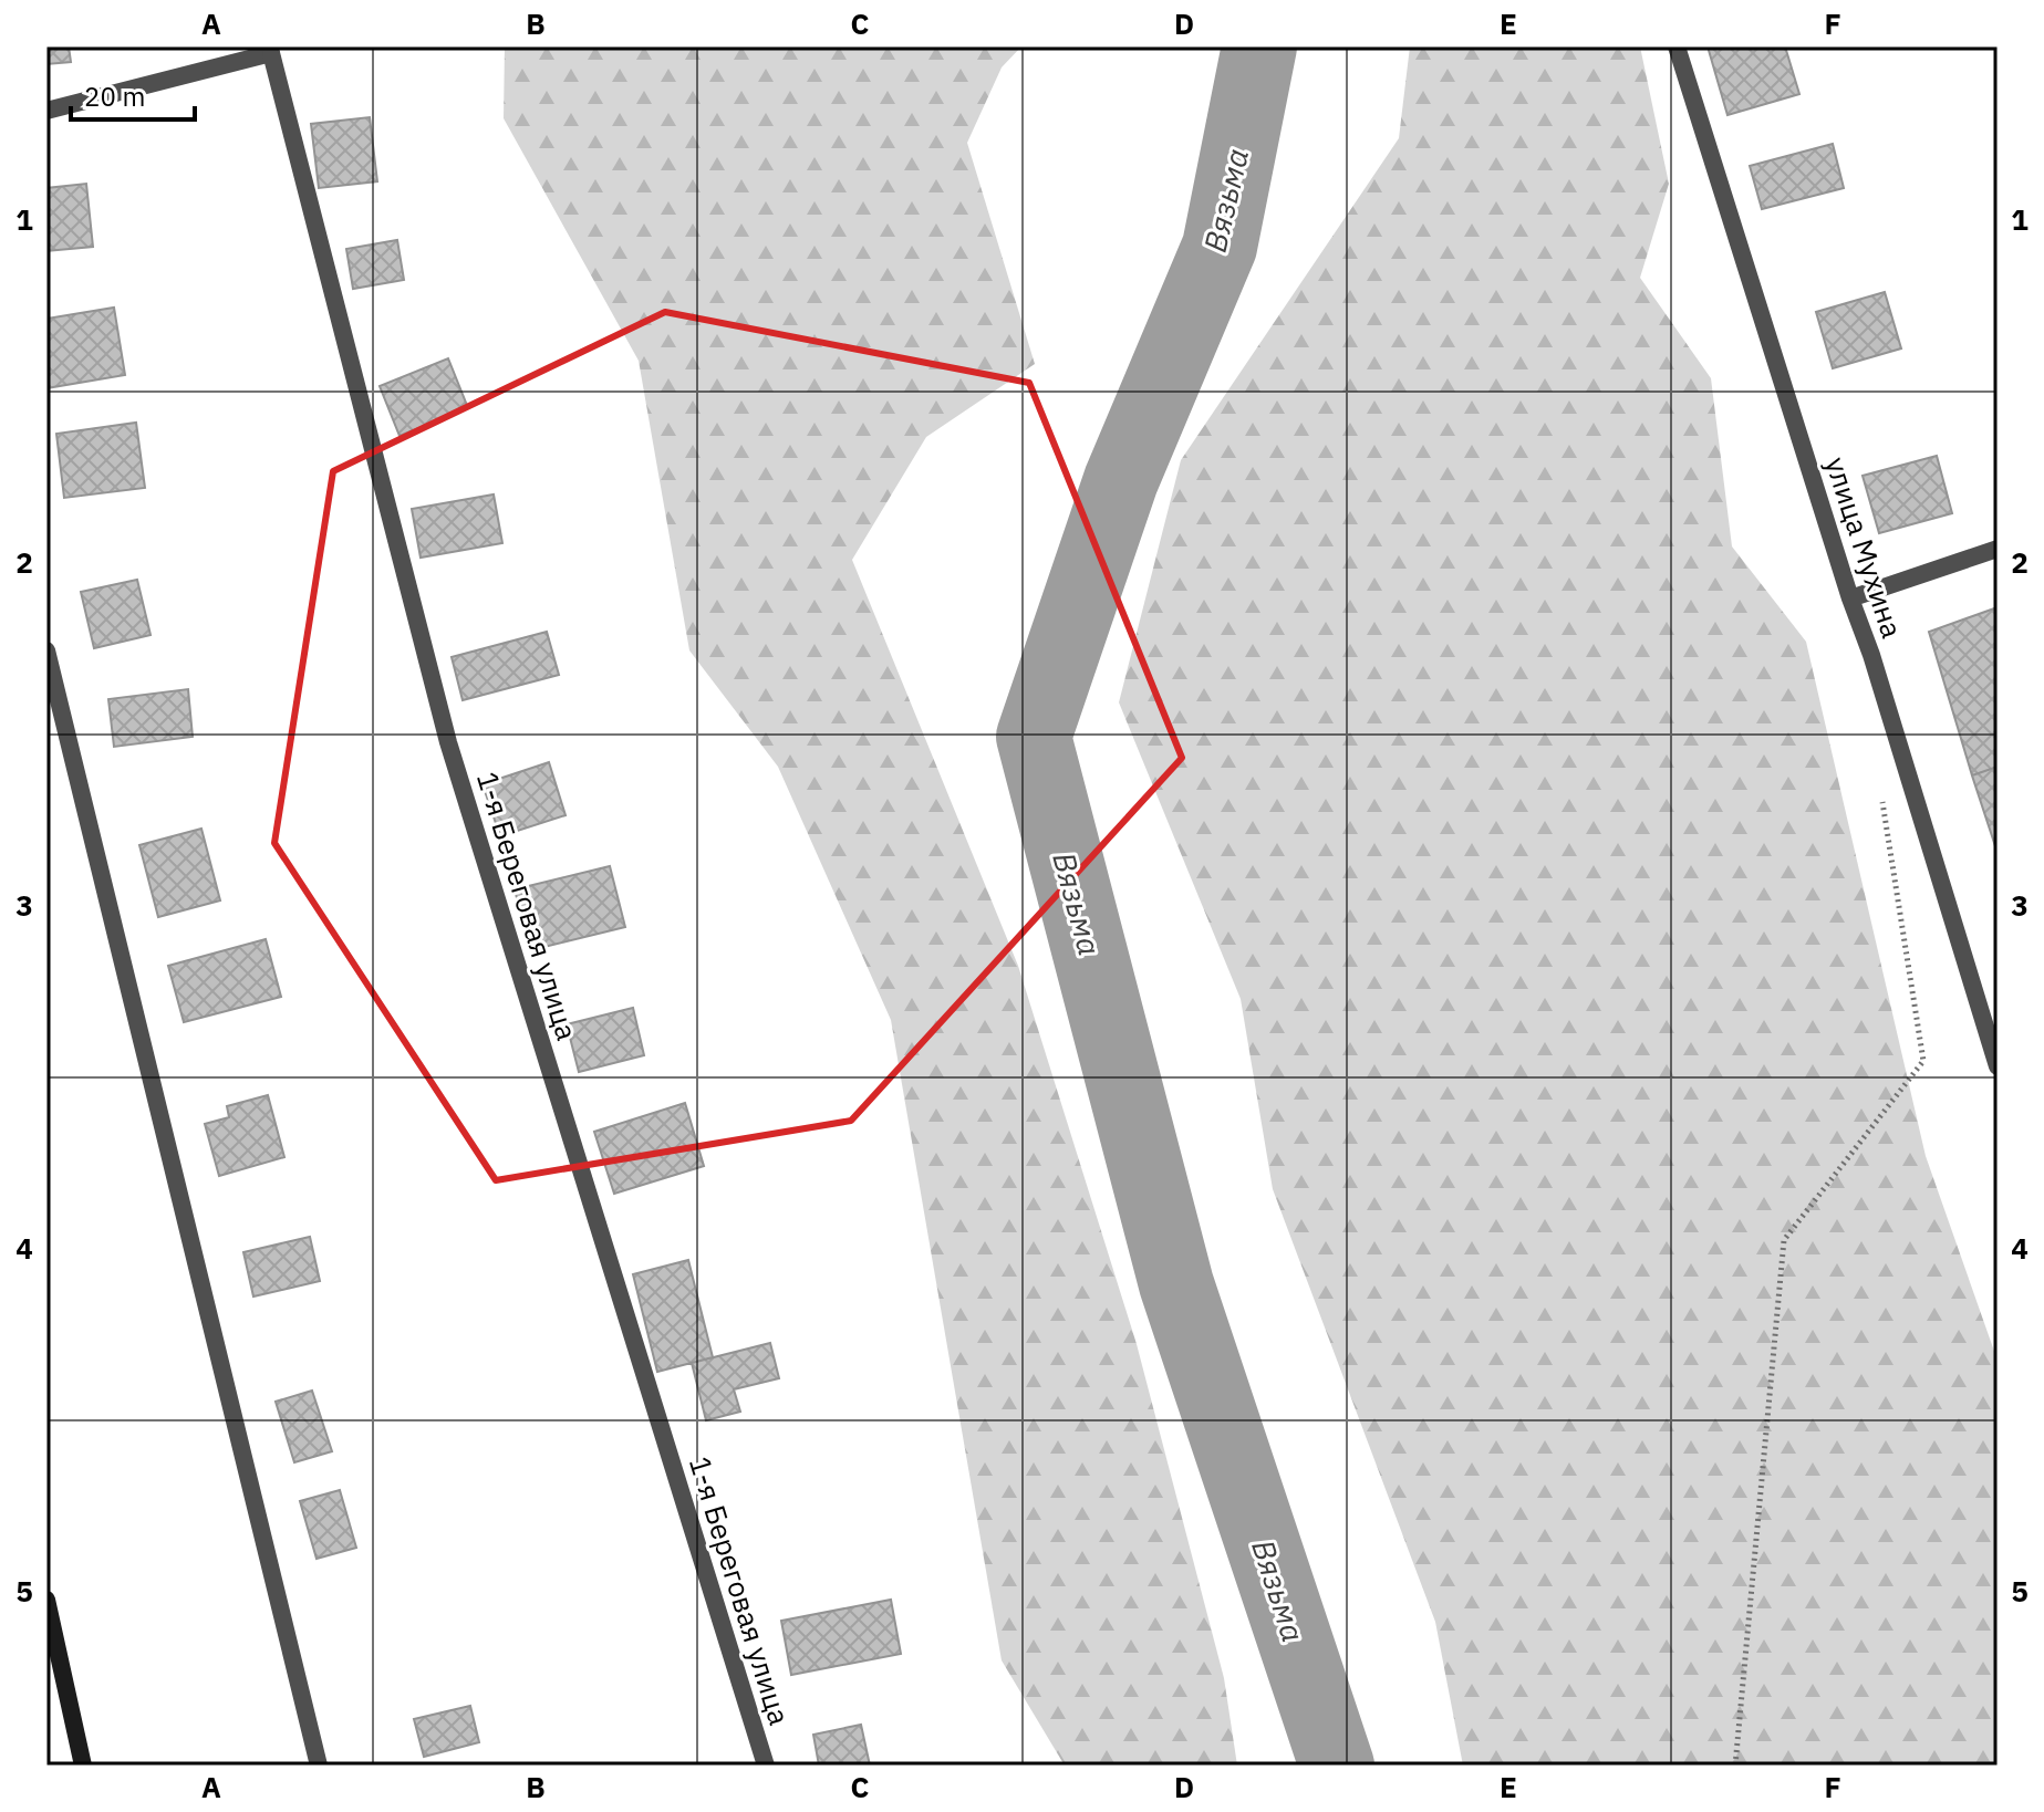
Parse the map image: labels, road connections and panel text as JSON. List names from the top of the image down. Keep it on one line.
{"streets":{"street":["улица Мухина","1-я Береговая улица"]},"water":["Вязьма"],"scale_bar":"20 m","grid":{"columns":["A","B","C","D","E","F"],"rows":["1","2","3","4","5"]}}
